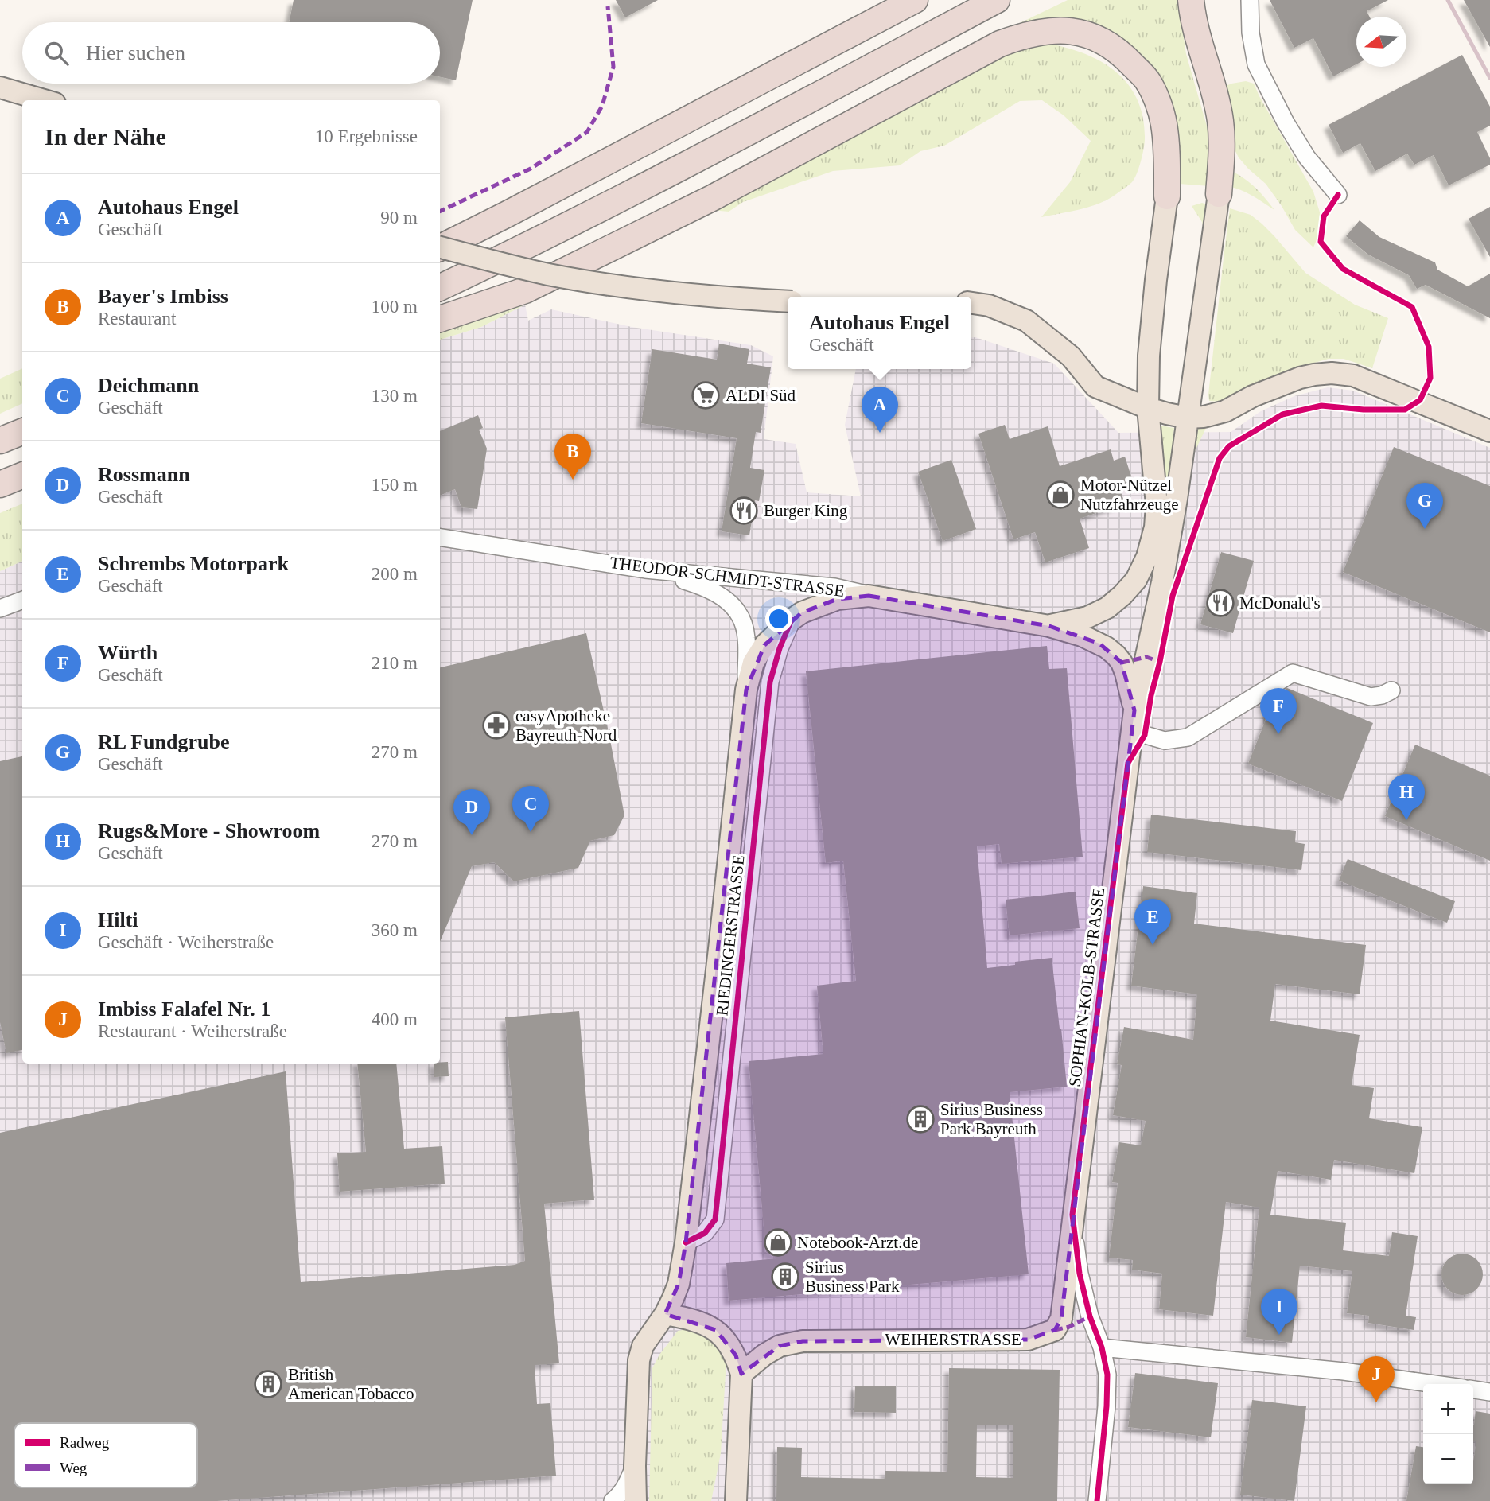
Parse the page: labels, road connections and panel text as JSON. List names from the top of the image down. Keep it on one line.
{"streets":{"main road":["THEODOR-SCHMIDT-STRASSE","RIEDINGERSTRASSE","SOPHIAN-KOLB-STRASSE","WEIHERSTRASSE"]},"crossings":[["THEODOR-SCHMIDT-STRASSE","RIEDINGERSTRASSE"],["THEODOR-SCHMIDT-STRASSE","SOPHIAN-KOLB-STRASSE"],["SOPHIAN-KOLB-STRASSE","WEIHERSTRASSE"]],"places":{"supermarket":["ALDI Süd"],"shop":["Motor-Nützel Nutzfahrzeuge","Notebook-Arzt.de"],"restaurant":["Burger King","McDonald's"],"pharmacy":["easyApotheke Bayreuth-Nord"],"building":["Sirius Business Park Bayreuth","Sirius Business Park","British American Tobacco"]},"legend":["Radweg","Weg"],"north":"left","page":{"search":"Hier suchen","heading":["In der Nähe","10 Ergebnisse"],"list":[{"mark":"A","name":"Autohaus Engel","note":"Geschäft","value":"90 m"},{"mark":"B","name":"Bayer's Imbiss","note":"Restaurant","value":"100 m"},{"mark":"C","name":"Deichmann","note":"Geschäft","value":"130 m"},{"mark":"D","name":"Rossmann","note":"Geschäft","value":"150 m"},{"mark":"E","name":"Schrembs Motorpark","note":"Geschäft","value":"200 m"},{"mark":"F","name":"Würth","note":"Geschäft","value":"210 m"},{"mark":"G","name":"RL Fundgrube","note":"Geschäft","value":"270 m"},{"mark":"H","name":"Rugs&More - Showroom","note":"Geschäft","value":"270 m"},{"mark":"I","name":"Hilti","note":"Geschäft · Weiherstraße","value":"360 m"},{"mark":"J","name":"Imbiss Falafel Nr. 1","note":"Restaurant · Weiherstraße","value":"400 m"}],"popup":["Autohaus Engel","Geschäft"],"pins":["A","B","G","F","H","C","D","E","I","J"],"map_buttons":["+","−"]}}
